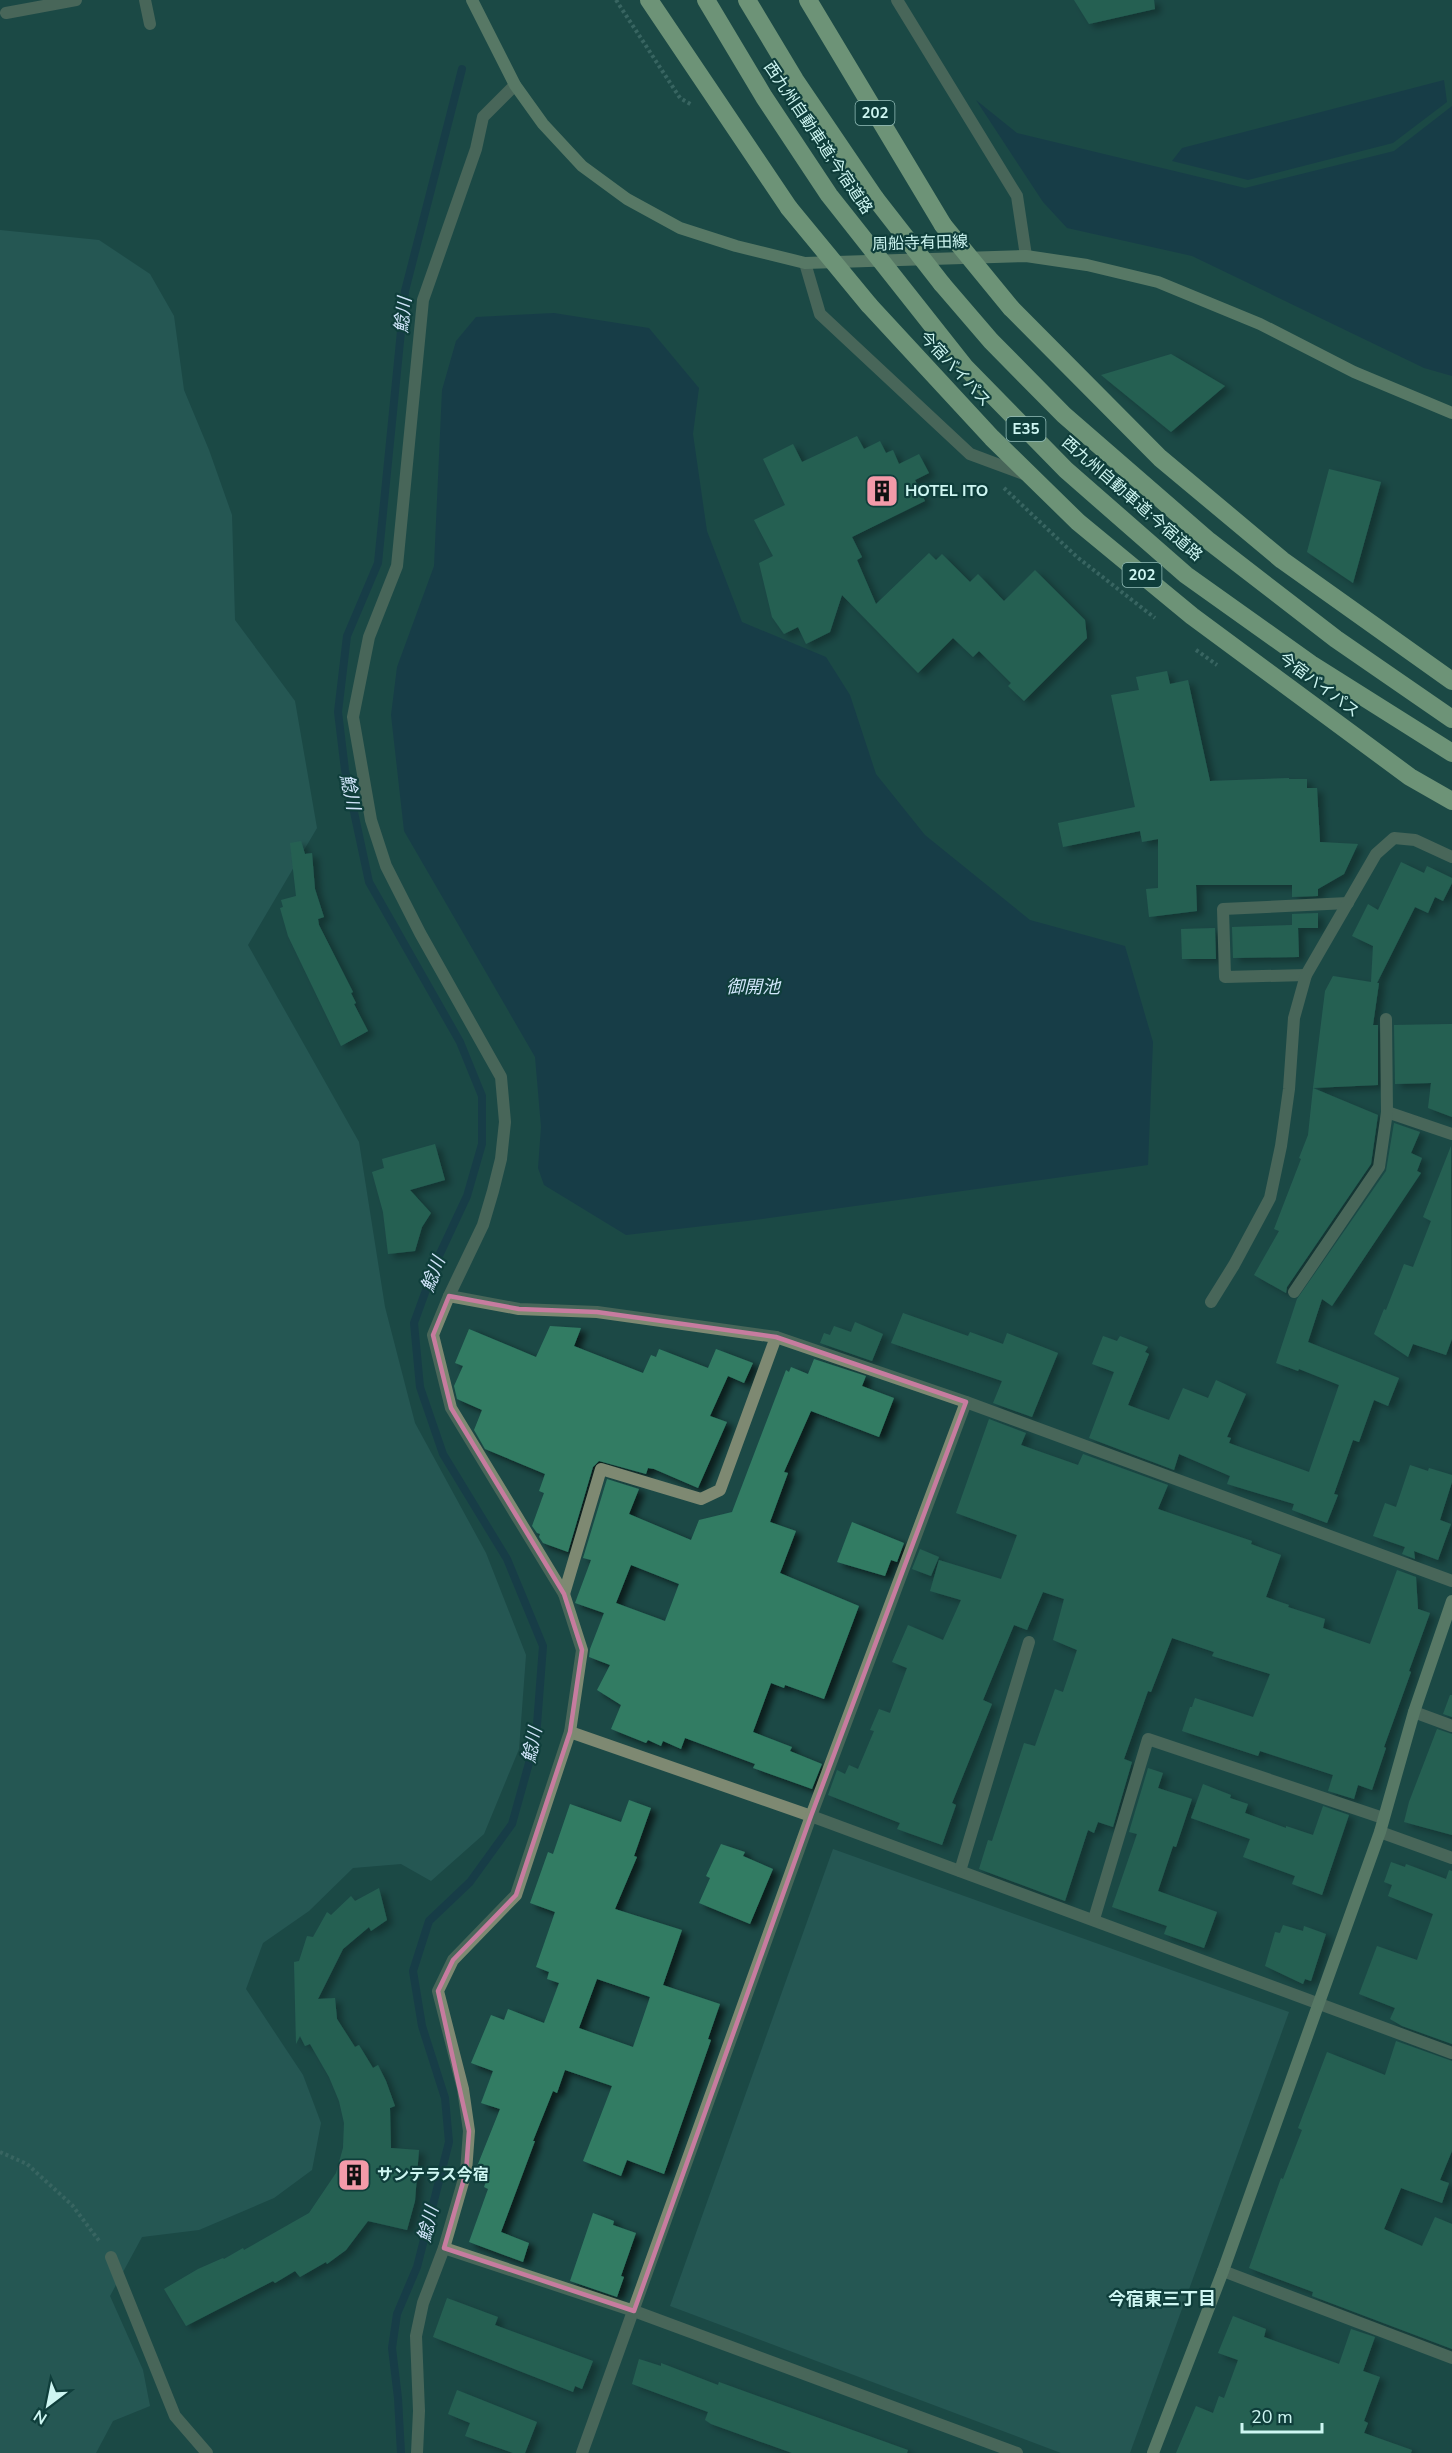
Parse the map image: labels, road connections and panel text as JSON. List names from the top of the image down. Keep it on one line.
{"streets":{"highway":["202","西九州自動車道;今宿道路","今宿バイパス","E35"],"main road":["周船寺有田線"]},"districts":["今宿東三丁目"],"water":["鯰川","御開池"],"places":{"building":["HOTEL ITO","サンテラス今宿"]},"scale_bar":"20 m","north":"bottom left"}
